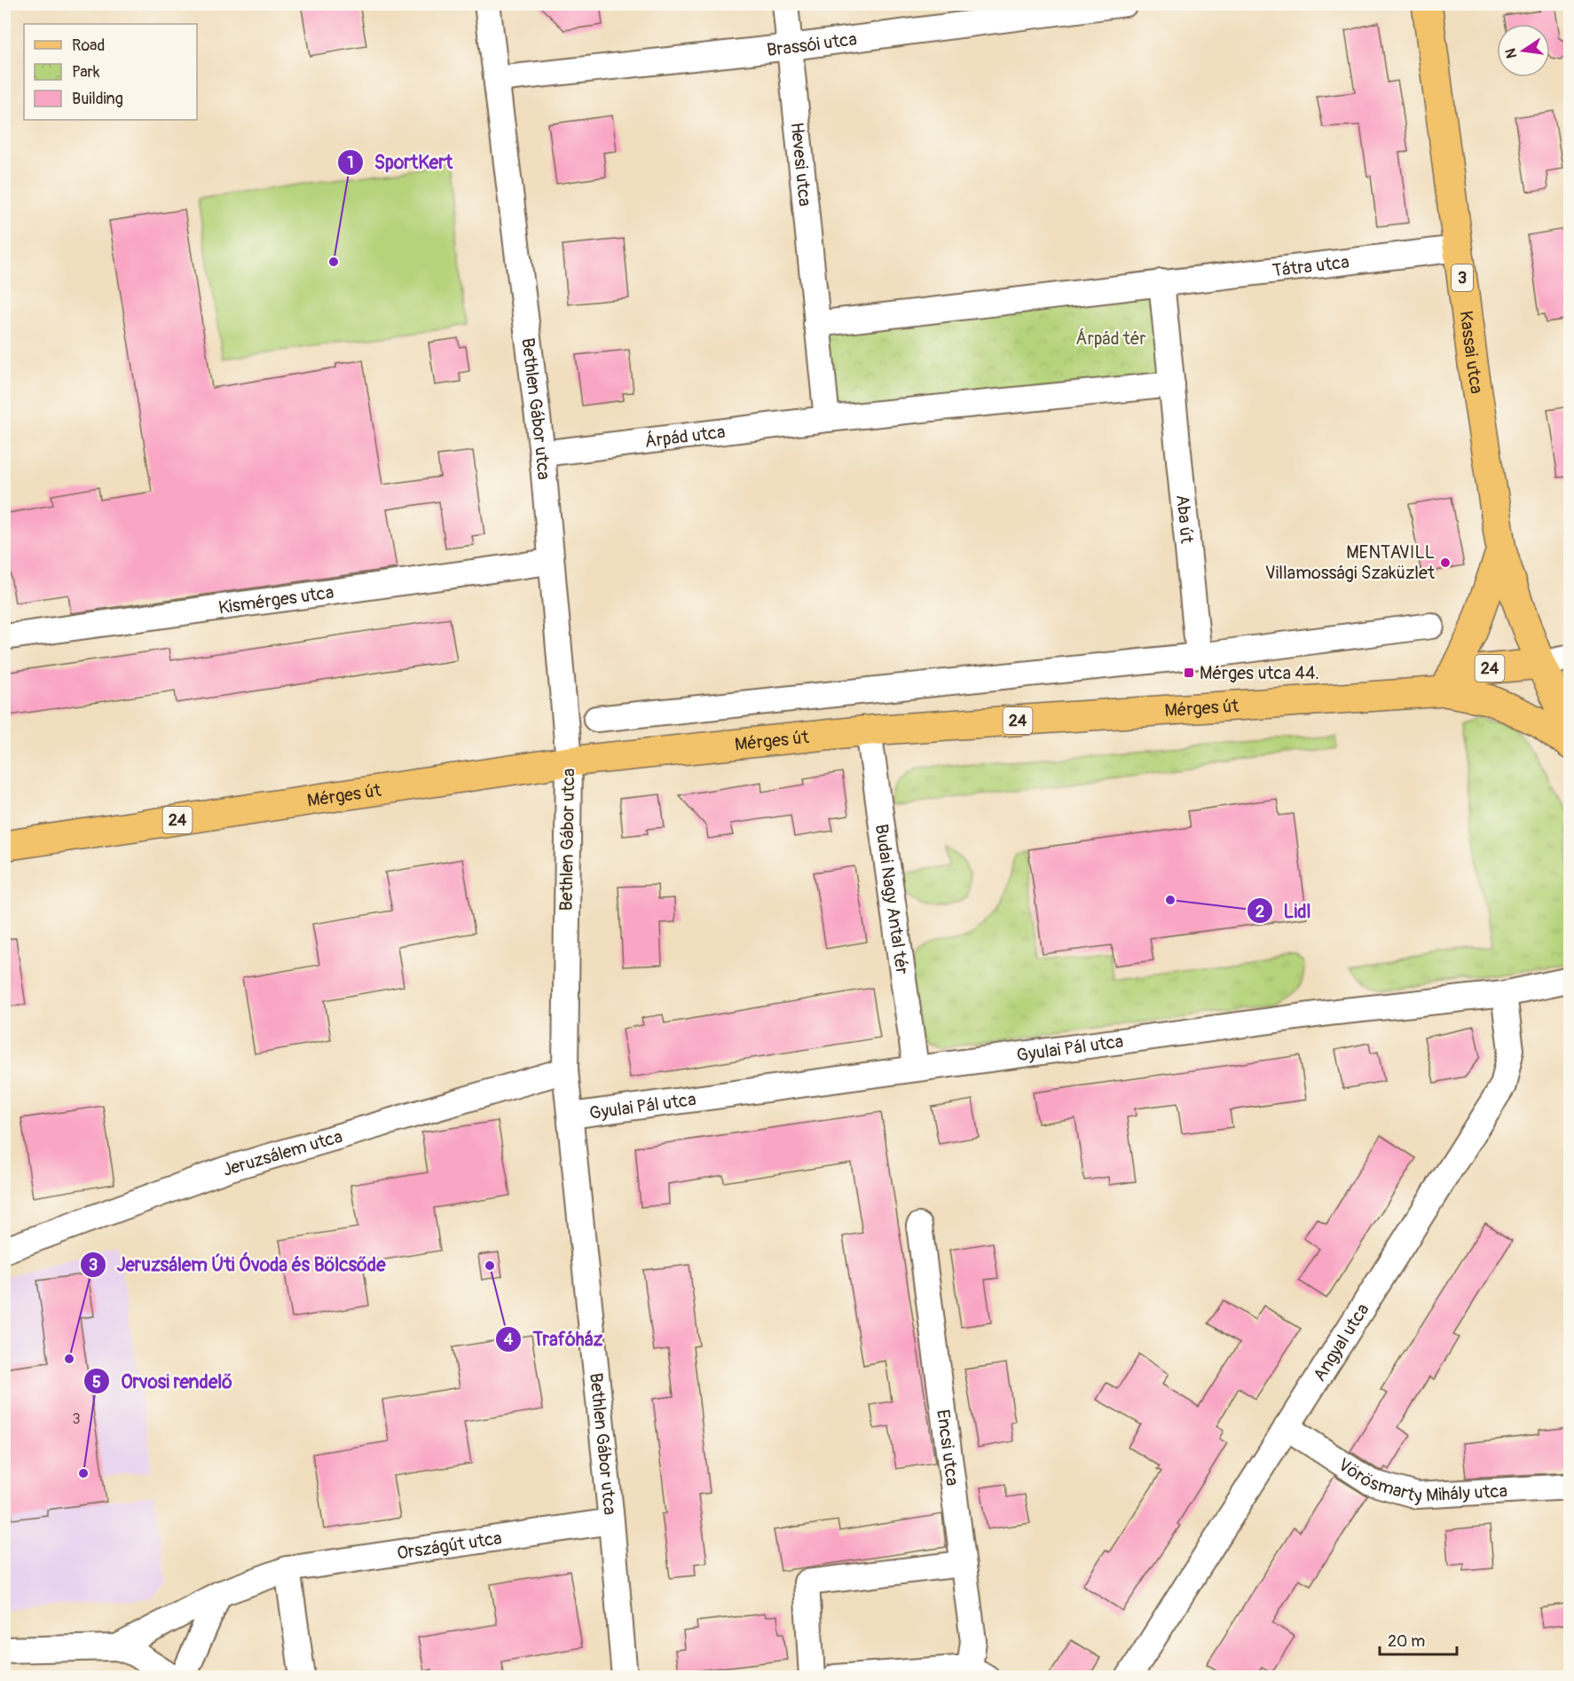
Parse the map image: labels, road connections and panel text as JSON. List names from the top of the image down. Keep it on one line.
{"streets":{"main road":["3","Kassai utca","24","Mérges út"],"street":["Brassói utca","Hevesi utca","Tátra utca","Bethlen Gábor utca","Árpád utca","Aba út","Kismérges utca","Budai Nagy Antal tér","Gyulai Pál utca","Jeruzsálem utca","Angyal utca","Encsi utca","Vörösmarty Mihály utca","Országút utca"]},"crossings":[["Brassói utca","Hevesi utca"],["Brassói utca","Bethlen Gábor utca"],["Tátra utca","Kassai utca"],["3","Kassai utca"],["3","Mérges út"],["Kassai utca","Mérges út"],["Bethlen Gábor utca","Árpád utca"],["Bethlen Gábor utca","Kismérges utca"],["Bethlen Gábor utca","Mérges út"],["Bethlen Gábor utca","Gyulai Pál utca"],["Bethlen Gábor utca","Jeruzsálem utca"],["Bethlen Gábor utca","Országút utca"],["Mérges út","Budai Nagy Antal tér"],["Budai Nagy Antal tér","Gyulai Pál utca"],["Gyulai Pál utca","Angyal utca"],["Angyal utca","Vörösmarty Mihály utca"]],"parks":["Árpád tér"],"places":{"other":["SportKert","MENTAVILL Villamossági Szaküzlet","Lidl","Trafóház","Jeruzsálem Úti Óvoda és Bölcsőde","Orvosi rendelő"],"transit":["Mérges utca 44."]},"house_numbers":["3"],"legend":["Road","Park","Building"],"scale_bar":"20 m","north":"left"}
